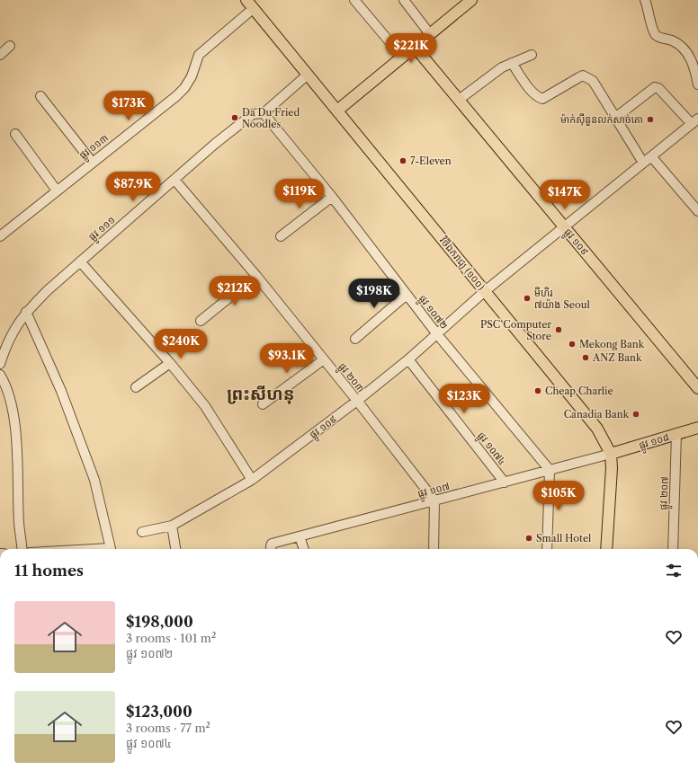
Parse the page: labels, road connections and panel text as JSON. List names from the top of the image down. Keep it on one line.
{"streets":{"main road":["ផ្លូវ ១០៩","វិថីឯករាជ្យ (១០០)","ផ្លូវ ១០៨"],"street":["ផ្លូវ ១១៣","ផ្លូវ ១១១","ផ្លូវ ១០៧២","ផ្លូវ ២០៣","ផ្លូវ ១០៧៤","ផ្លូវ ១០៧","ផ្លូវ ២០៧"]},"crossings":[["ផ្លូវ ១១៣","វិថីឯករាជ្យ (១០០)"],["ផ្លូវ ១១១","វិថីឯករាជ្យ (១០០)"],["ផ្លូវ ១១១","ផ្លូវ ១០៧២"],["ផ្លូវ ១១១","ផ្លូវ ២០៣"],["ផ្លូវ ១០៩","វិថីឯករាជ្យ (១០០)"],["ផ្លូវ ១០៩","ផ្លូវ ១០៧២"],["ផ្លូវ ១០៩","ផ្លូវ ២០៣"],["ផ្លូវ ១០៩","ផ្លូវ ១០៧៤"],["វិថីឯករាជ្យ (១០០)","ផ្លូវ ១០៨"],["វិថីឯករាជ្យ (១០០)","ផ្លូវ ១០៧"],["ផ្លូវ ១០៧២","ផ្លូវ ១០៧"],["ផ្លូវ ២០៣","ផ្លូវ ១០៧"],["ផ្លូវ ១០៨","ផ្លូវ ១០៧"],["ផ្លូវ ១០៨","ផ្លូវ ២០៧"],["ផ្លូវ ១០៧៤","ផ្លូវ ១០៧"]],"districts":["ព្រះសីហនុ"],"places":["Da Du Fried Noodles","ម៉ាក់សុីនួនលក់សាច់គោ","7-Eleven","មីហិរ ៧យ៉ាង Seoul","PSC Computer Store","Mekong Bank","ANZ Bank","Cheap Charlie","Canadia Bank","Small Hotel"],"page":{"price":["$221K","$173K","$87.9K","$119K","$147K","$212K","$198K","$240K","$93.1K","$123K","$105K"],"heading":"11 homes","list":[{"name":"$198,000","note":"3 rooms · 101 m² · ផ្លូវ ១០៧២"},{"name":"$123,000","note":"3 rooms · 77 m² · ផ្លូវ ១០៧៤"}]}}
